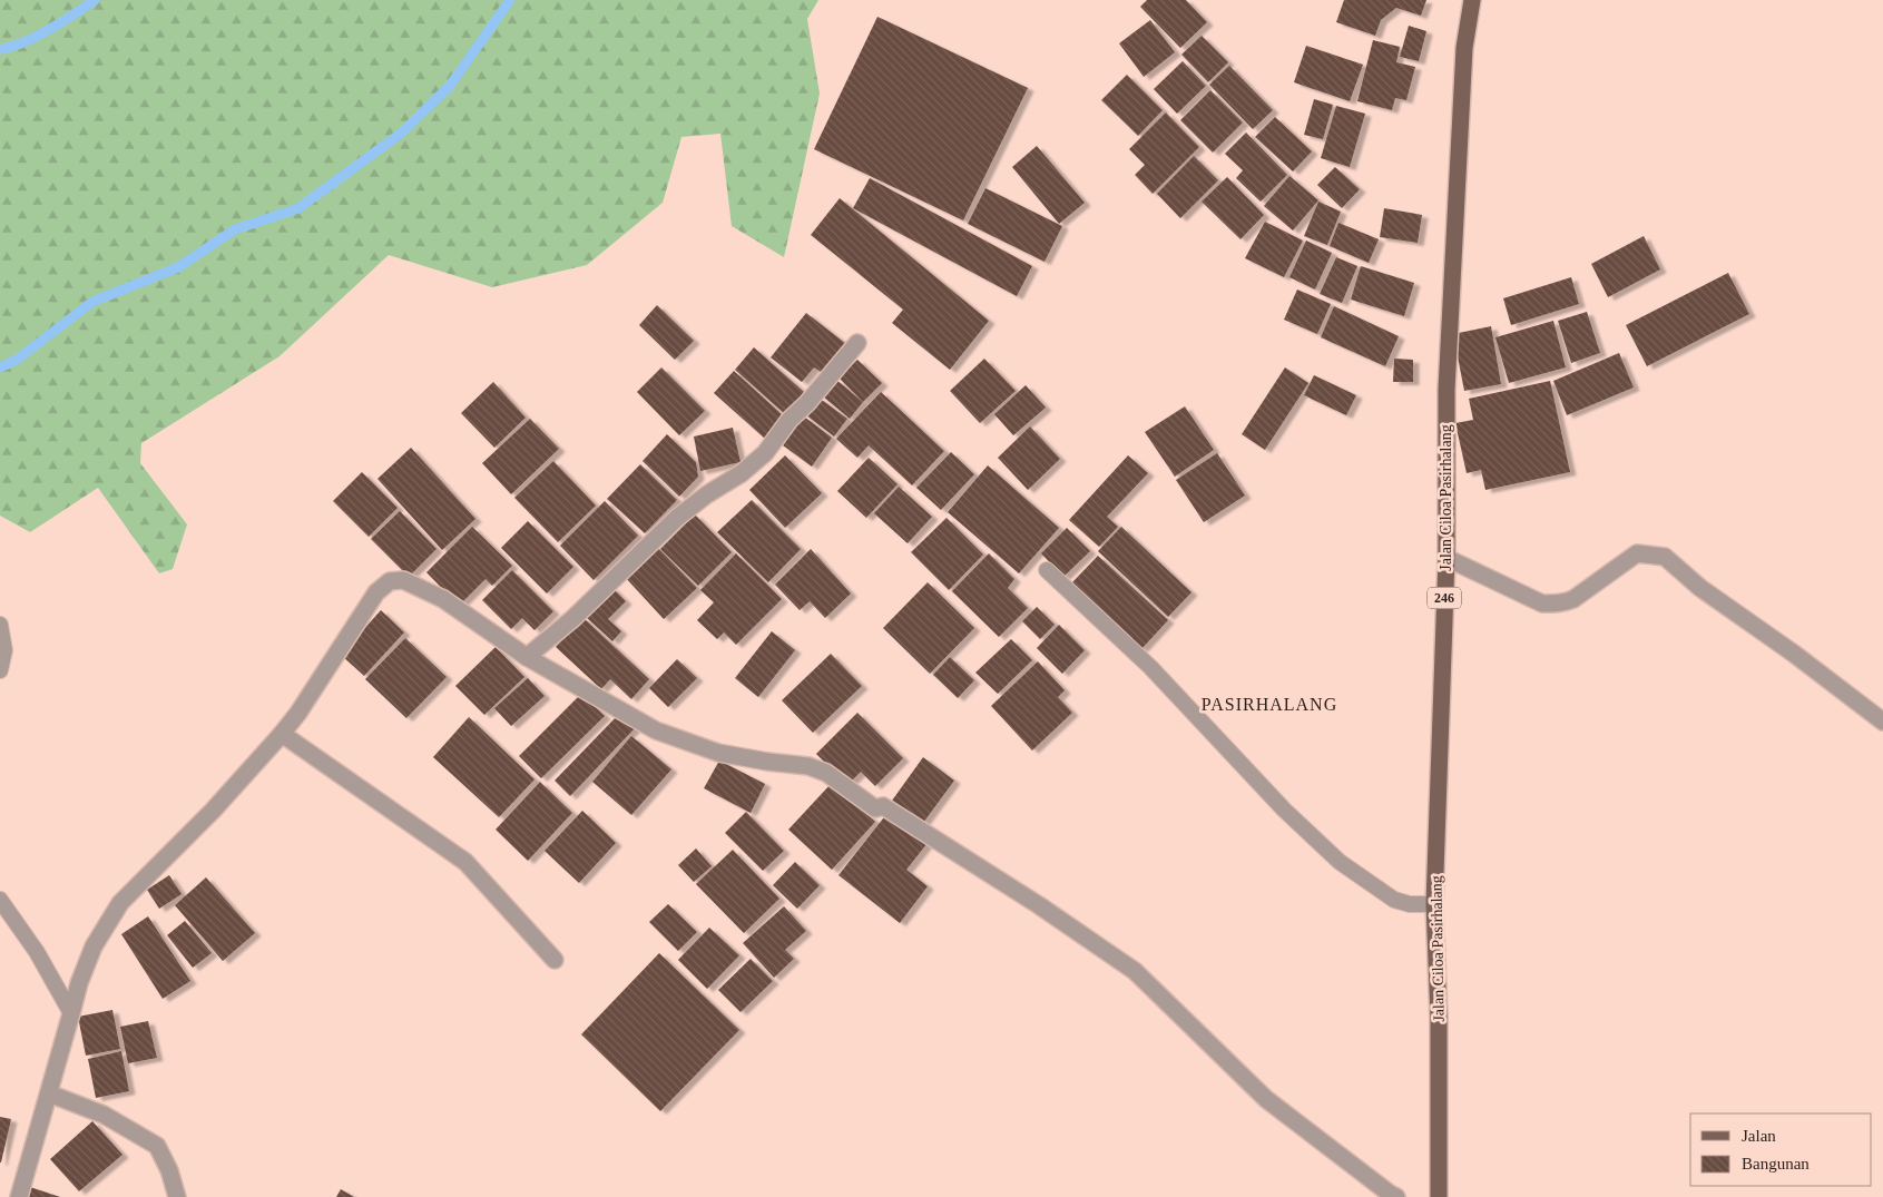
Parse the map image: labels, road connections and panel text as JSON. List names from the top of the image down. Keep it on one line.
{"streets":{"main road":["Jalan Ciloa Pasirhalang","246"]},"districts":["PASIRHALANG"],"legend":["Jalan","Bangunan"]}
